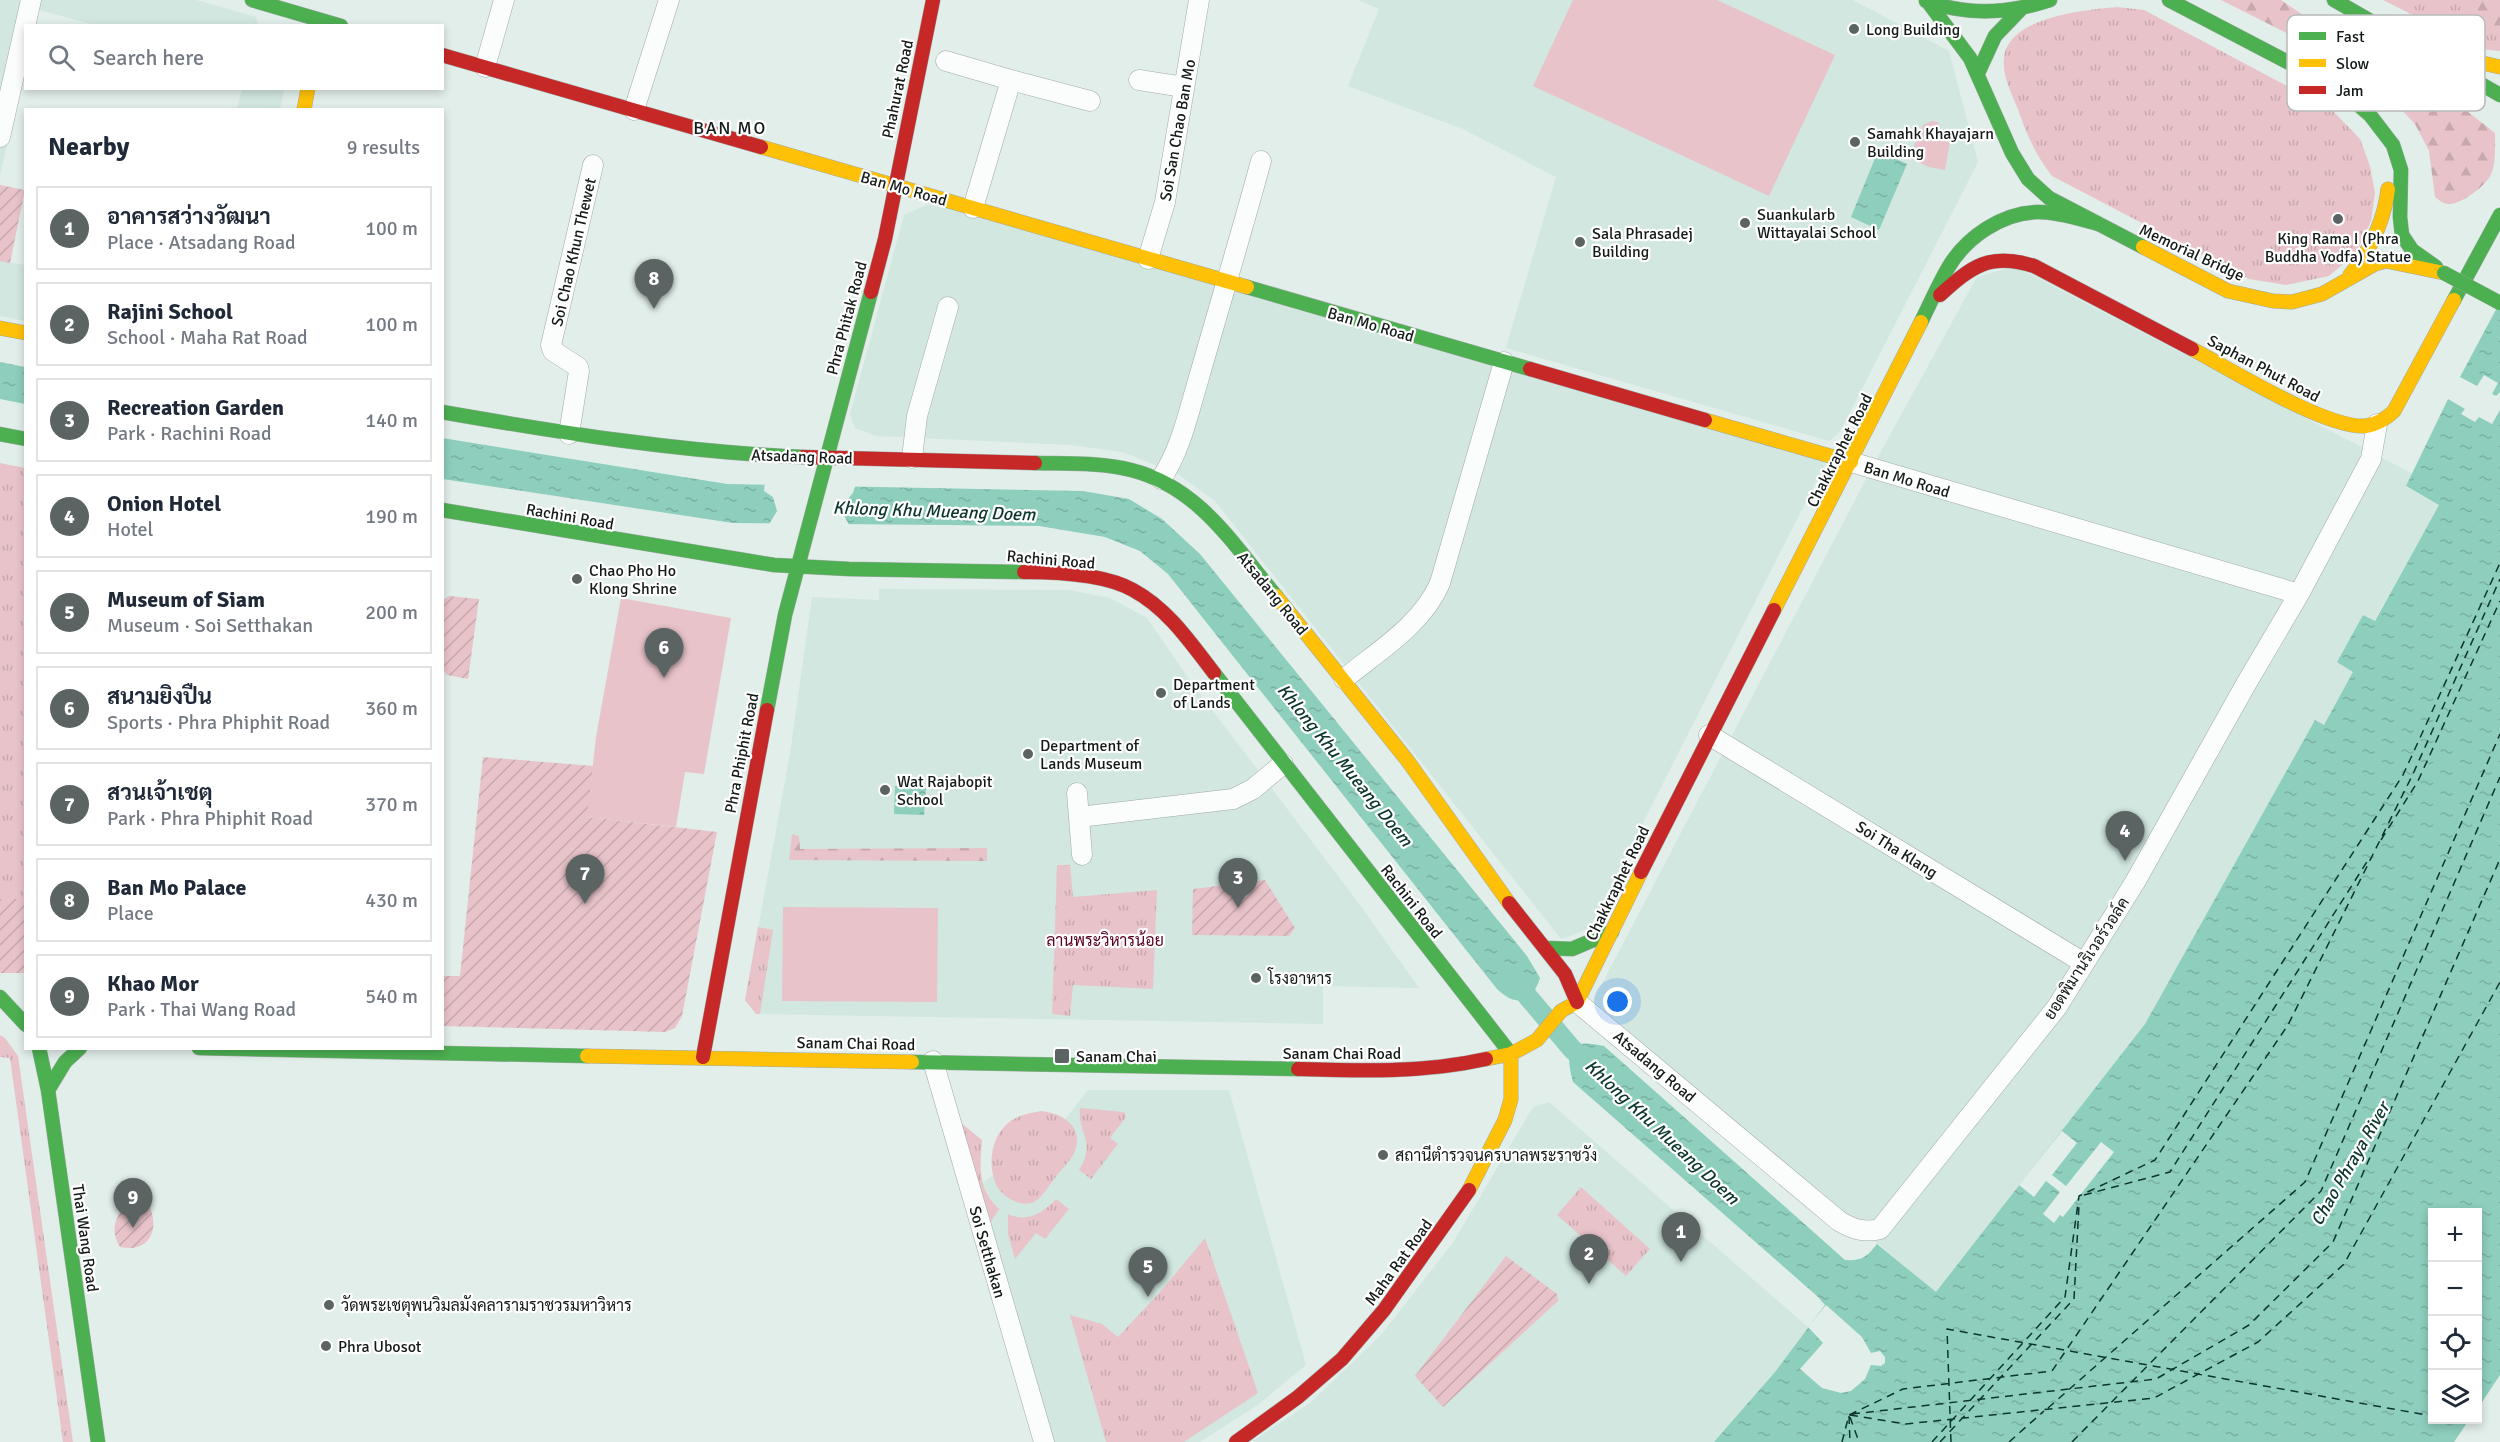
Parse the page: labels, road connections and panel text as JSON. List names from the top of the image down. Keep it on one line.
{"streets":{"street":["Phahurat Road","Soi San Chao Ban Mo","Ban Mo Road","Soi Chao Khun Thewet","Memorial Bridge","Phra Phitak Road","Saphan Phut Road","Chakkraphet Road","Atsadang Road","Rachini Road","Phra Phiphit Road","Soi Tha Klang","ยอดพิมานริเวอร์วอล์ค","Sanam Chai Road","Thai Wang Road","Soi Setthakan","Maha Rat Road"]},"crossings":[["Phahurat Road","Ban Mo Road"],["Phahurat Road","Phra Phitak Road"],["Soi San Chao Ban Mo","Ban Mo Road"],["Ban Mo Road","Phra Phitak Road"],["Ban Mo Road","Chakkraphet Road"],["Ban Mo Road","ยอดพิมานริเวอร์วอล์ค"],["Soi Chao Khun Thewet","Atsadang Road"],["Memorial Bridge","Chakkraphet Road"],["Phra Phitak Road","Atsadang Road"],["Phra Phitak Road","Phra Phiphit Road"],["Saphan Phut Road","Chakkraphet Road"],["Saphan Phut Road","ยอดพิมานริเวอร์วอล์ค"],["Chakkraphet Road","Atsadang Road"],["Chakkraphet Road","Rachini Road"],["Chakkraphet Road","Soi Tha Klang"],["Chakkraphet Road","Sanam Chai Road"],["Chakkraphet Road","Maha Rat Road"],["Atsadang Road","Phra Phiphit Road"],["Atsadang Road","ยอดพิมานริเวอร์วอล์ค"],["Rachini Road","Phra Phiphit Road"],["Rachini Road","Sanam Chai Road"],["Rachini Road","Maha Rat Road"],["Phra Phiphit Road","Sanam Chai Road"],["Soi Tha Klang","ยอดพิมานริเวอร์วอล์ค"],["Sanam Chai Road","Soi Setthakan"],["Sanam Chai Road","Maha Rat Road"]],"districts":["BAN MO"],"water":["Khlong Khu Mueang Doem","Chao Phraya River"],"parks":["ลานพระวิหารน้อย"],"places":{"other":["Long Building","Samahk Khayajarn Building","King Rama I (Phra Buddha Yodfa) Statue","Suankularb Wittayalai School","Sala Phrasadej Building","Chao Pho Ho Klong Shrine","Department of Lands","Department of Lands Museum","Wat Rajabopit School","โรงอาหาร","สถานีตำรวจนครบาลพระราชวัง","วัดพระเชตุพนวิมลมังคลารามราชวรมหาวิหาร","Phra Ubosot"],"transit":["Sanam Chai"]},"legend":["Fast","Slow","Jam"],"page":{"search":"Search here","heading":["Nearby","9 results"],"list":[{"mark":"1","name":"อาคารสว่างวัฒนา","note":"Place · Atsadang Road","value":"100 m"},{"mark":"2","name":"Rajini School","note":"School · Maha Rat Road","value":"100 m"},{"mark":"3","name":"Recreation Garden","note":"Park · Rachini Road","value":"140 m"},{"mark":"4","name":"Onion Hotel","note":"Hotel","value":"190 m"},{"mark":"5","name":"Museum of Siam","note":"Museum · Soi Setthakan","value":"200 m"},{"mark":"6","name":"สนามยิงปืน","note":"Sports · Phra Phiphit Road","value":"360 m"},{"mark":"7","name":"สวนเจ้าเชตุ","note":"Park · Phra Phiphit Road","value":"370 m"},{"mark":"8","name":"Ban Mo Palace","note":"Place","value":"430 m"},{"mark":"9","name":"Khao Mor","note":"Park · Thai Wang Road","value":"540 m"}],"pins":["8","6","4","7","3","9","1","2","5"],"map_buttons":["+","−"]}}
